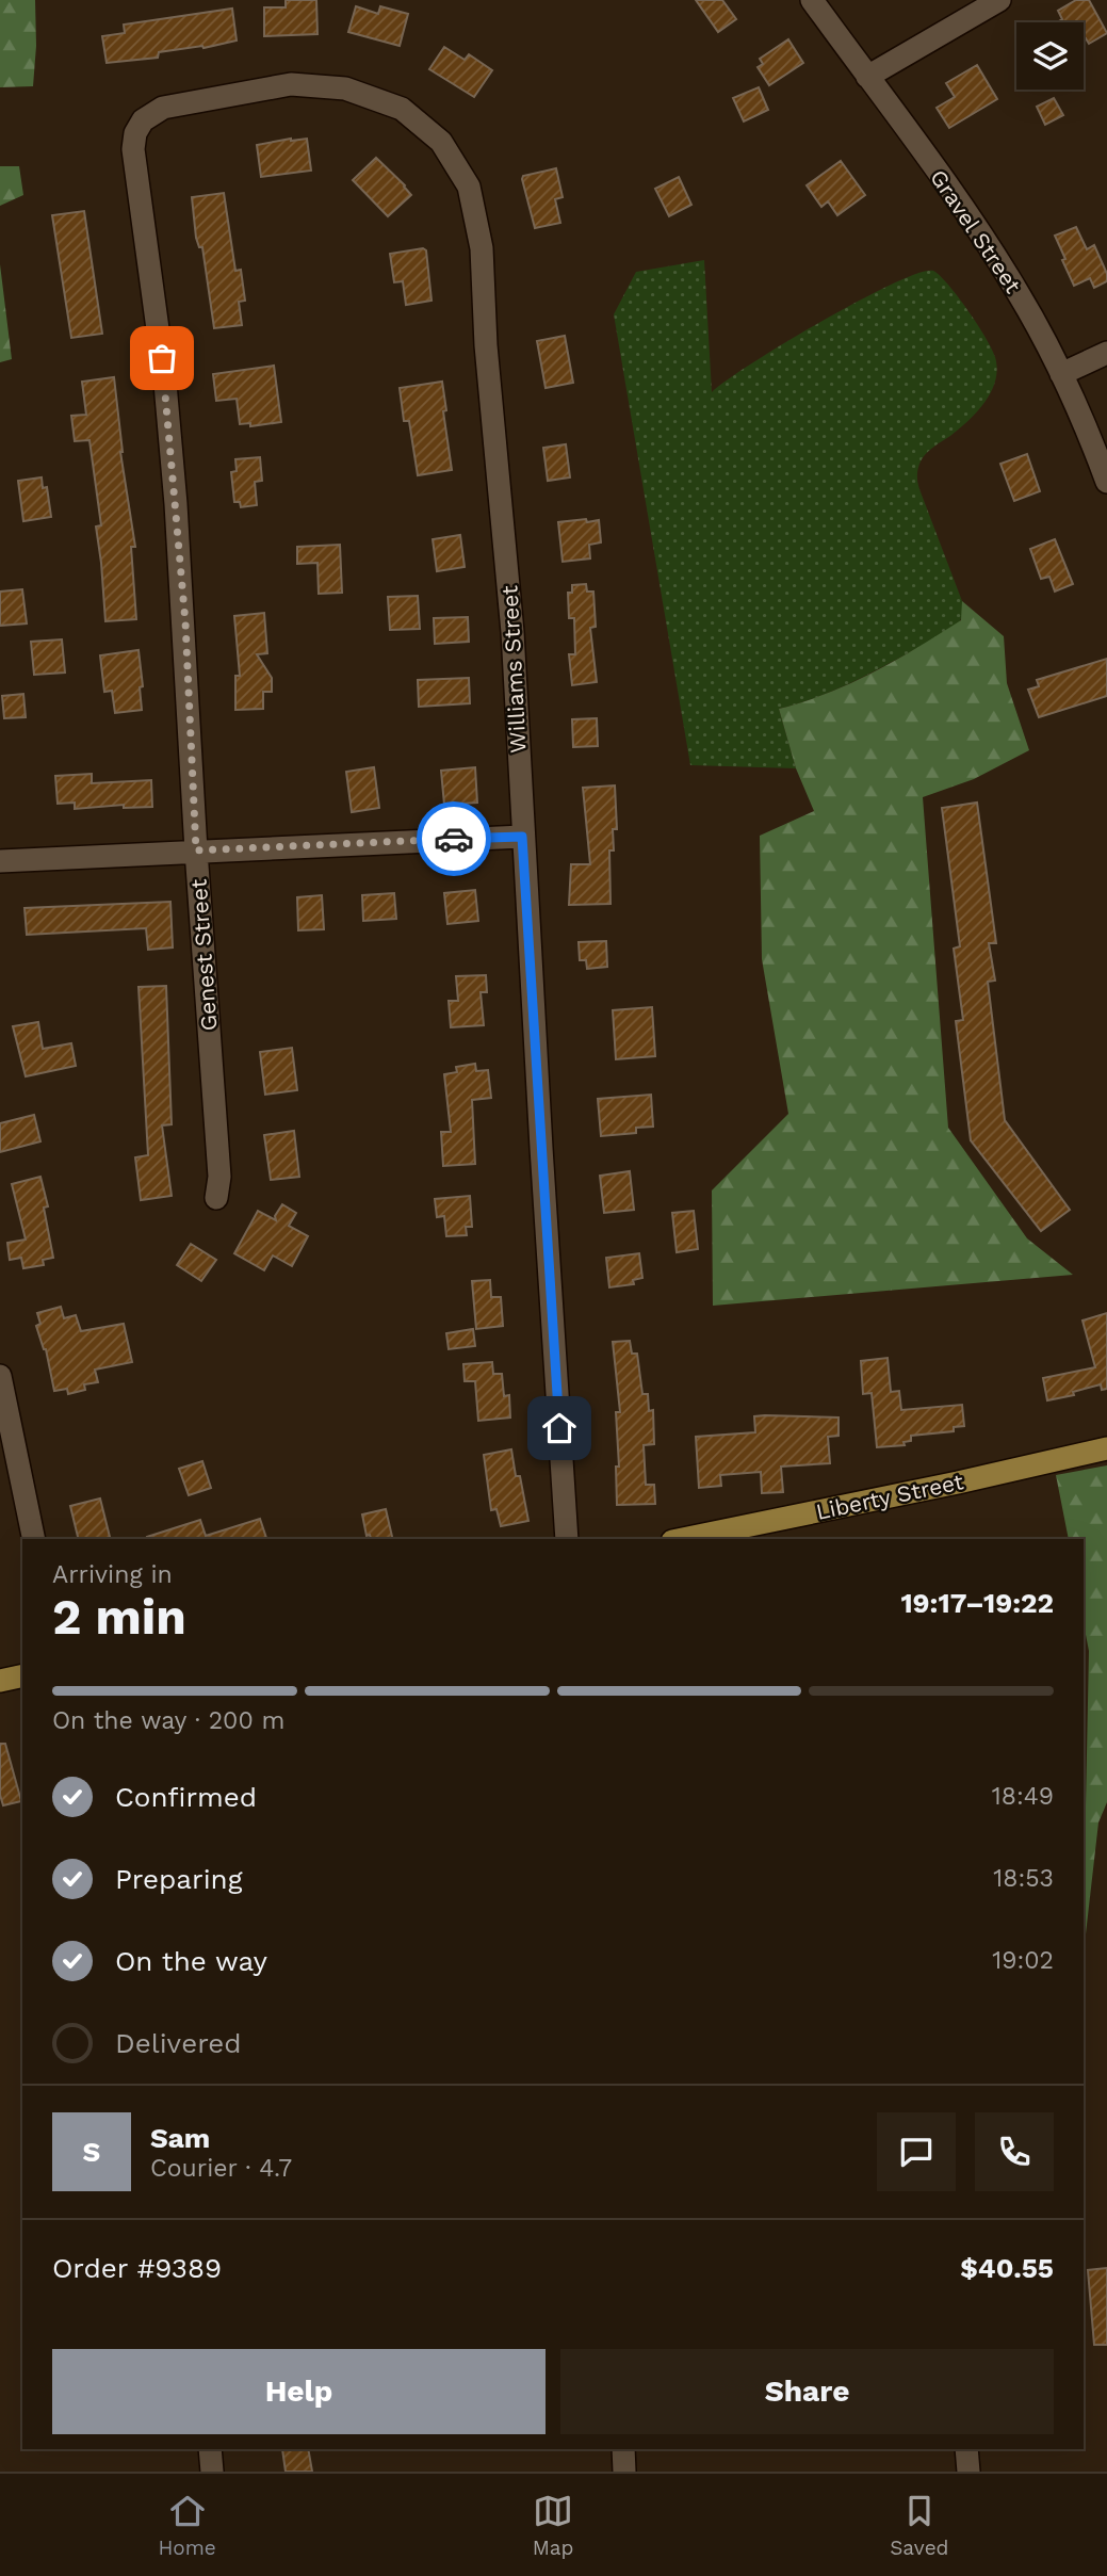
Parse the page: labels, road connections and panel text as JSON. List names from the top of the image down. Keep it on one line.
{"streets":{"main road":["Liberty Street"],"street":["Gravel Street","Williams Street","Genest Street"]},"crossings":[["Williams Street","Genest Street"]],"page":{"heading":["2 min","Arriving in","19:17–19:22"],"panel":["Sam","Courier · 4.7","Order #9389","$40.55"],"bar":"On the way · 200 m","list":[["Confirmed","18:49"],["Preparing","18:53"],["On the way","19:02"],"Delivered"],"round":"S","buttons":["Help","Share"],"tabs":["Home","Map","Saved"]}}
